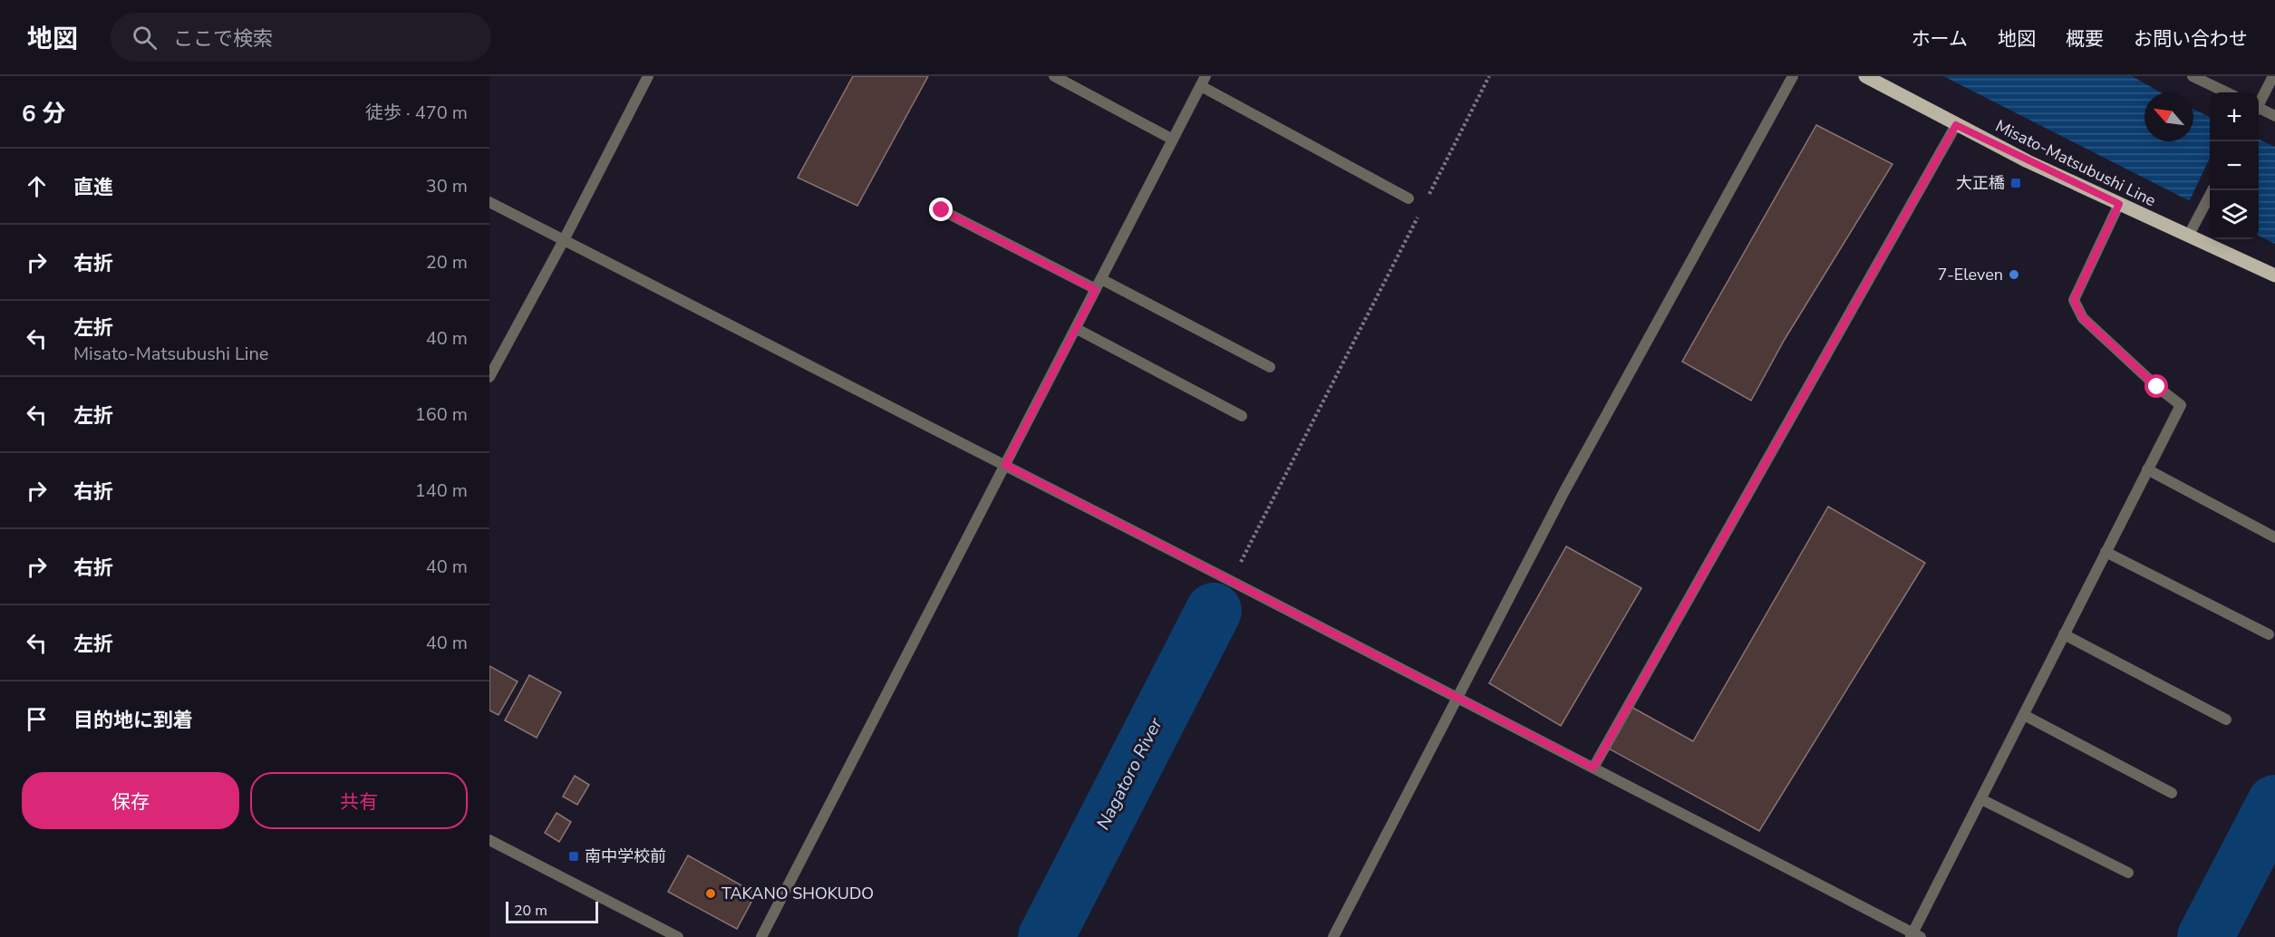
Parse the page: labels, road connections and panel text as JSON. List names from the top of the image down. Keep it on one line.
{"streets":{"main road":["Misato-Matsubushi Line"]},"water":["Nagatoro River"],"places":{"transit":["大正橋","南中学校前"],"other":["7-Eleven","TAKANO SHOKUDO"]},"scale_bar":"20 m","north":"top left","page":{"header":"地図","search":"ここで検索","nav":["ホーム","地図","概要","お問い合わせ"],"heading":["6 分","徒歩 · 470 m"],"map_buttons":["+","−"],"list":[["直進","30 m"],["右折","20 m"],["左折","Misato-Matsubushi Line","40 m"],["左折","160 m"],["右折","140 m"],["右折","40 m"],["左折","40 m"],"目的地に到着"],"buttons":["保存","共有"],"scale":"20 m"}}
